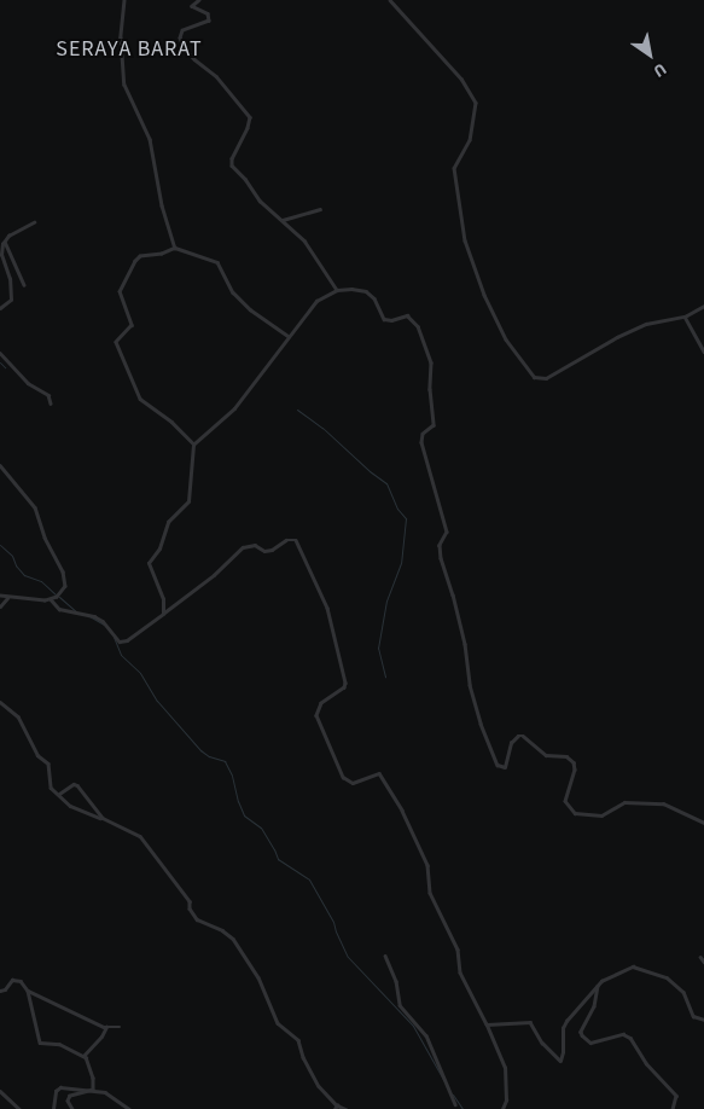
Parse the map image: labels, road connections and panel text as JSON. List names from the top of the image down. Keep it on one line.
{"districts":["SERAYA BARAT"],"north":"bottom right"}
